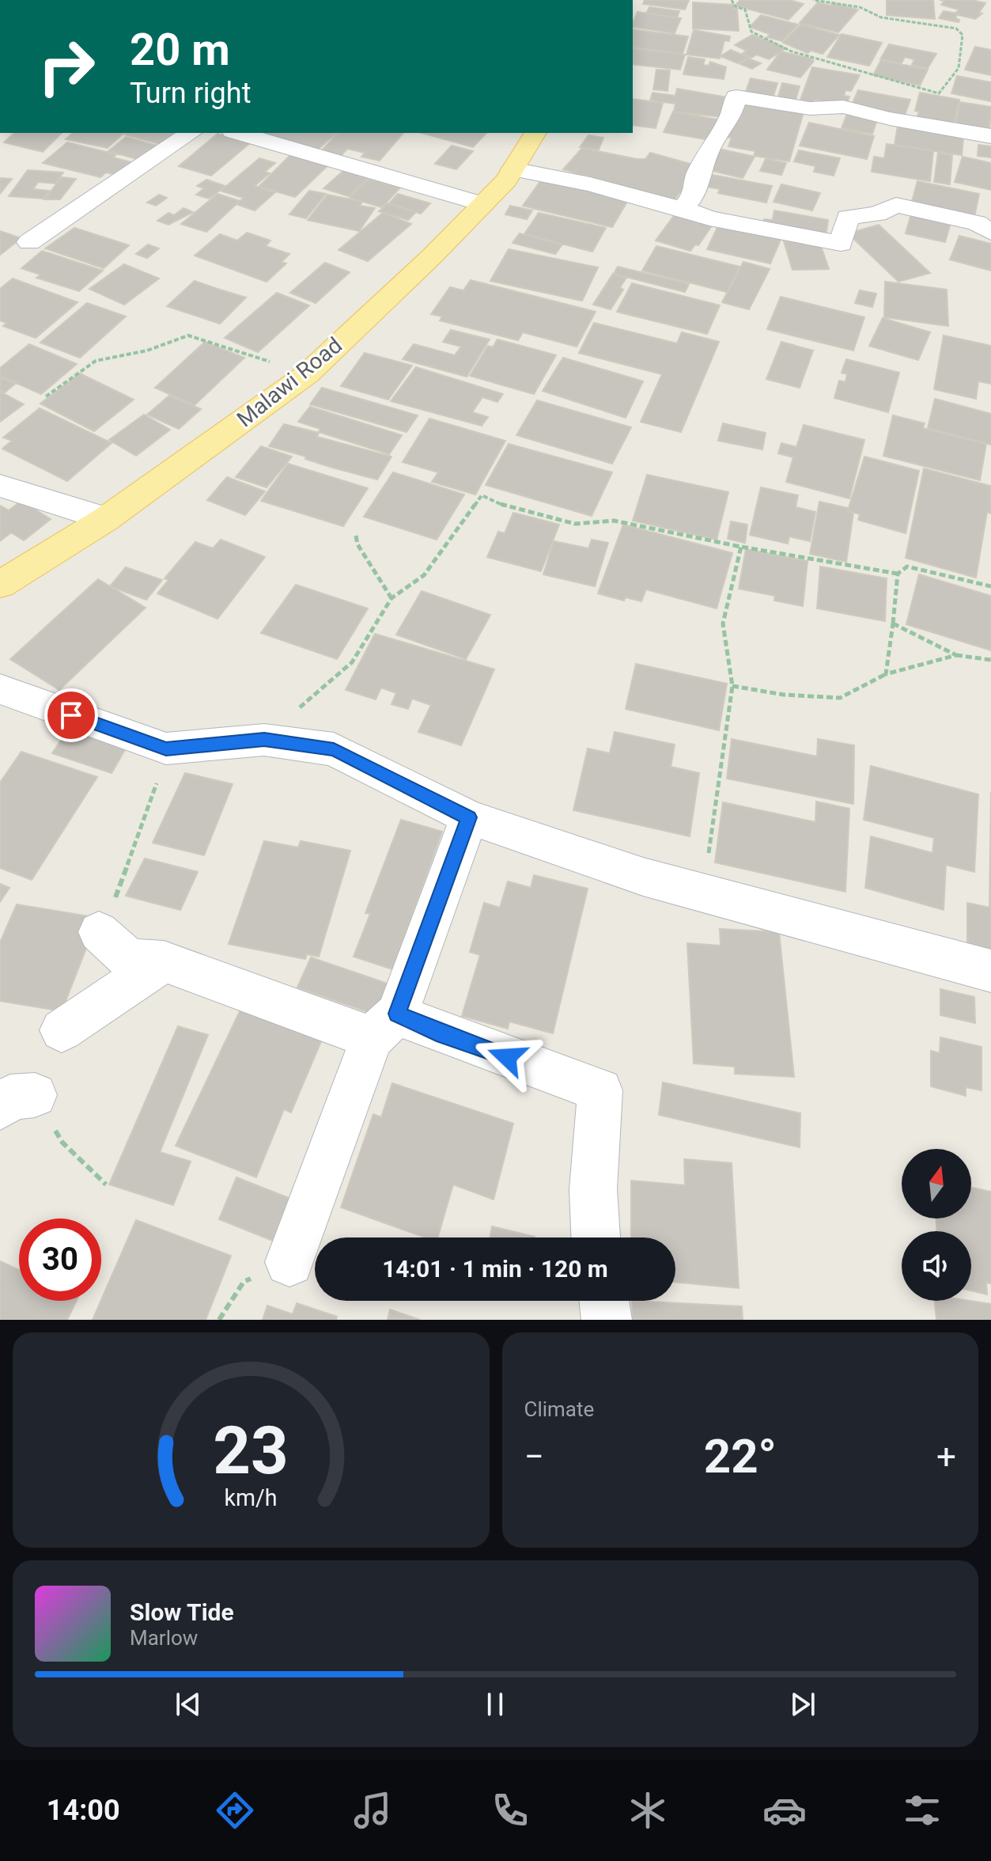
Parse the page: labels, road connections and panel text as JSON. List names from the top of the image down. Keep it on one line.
{"streets":{"main road":["Malawi Road"]},"north":"top","page":{"turn":["20 m","Turn right"],"limit":"30","trip":"14:01 · 1 min · 120 m","tile":"Climate","heat":["−","22°","+"],"song":["Slow Tide","Marlow"],"tabs":"14:00","gauge":["23","km/h"]}}
